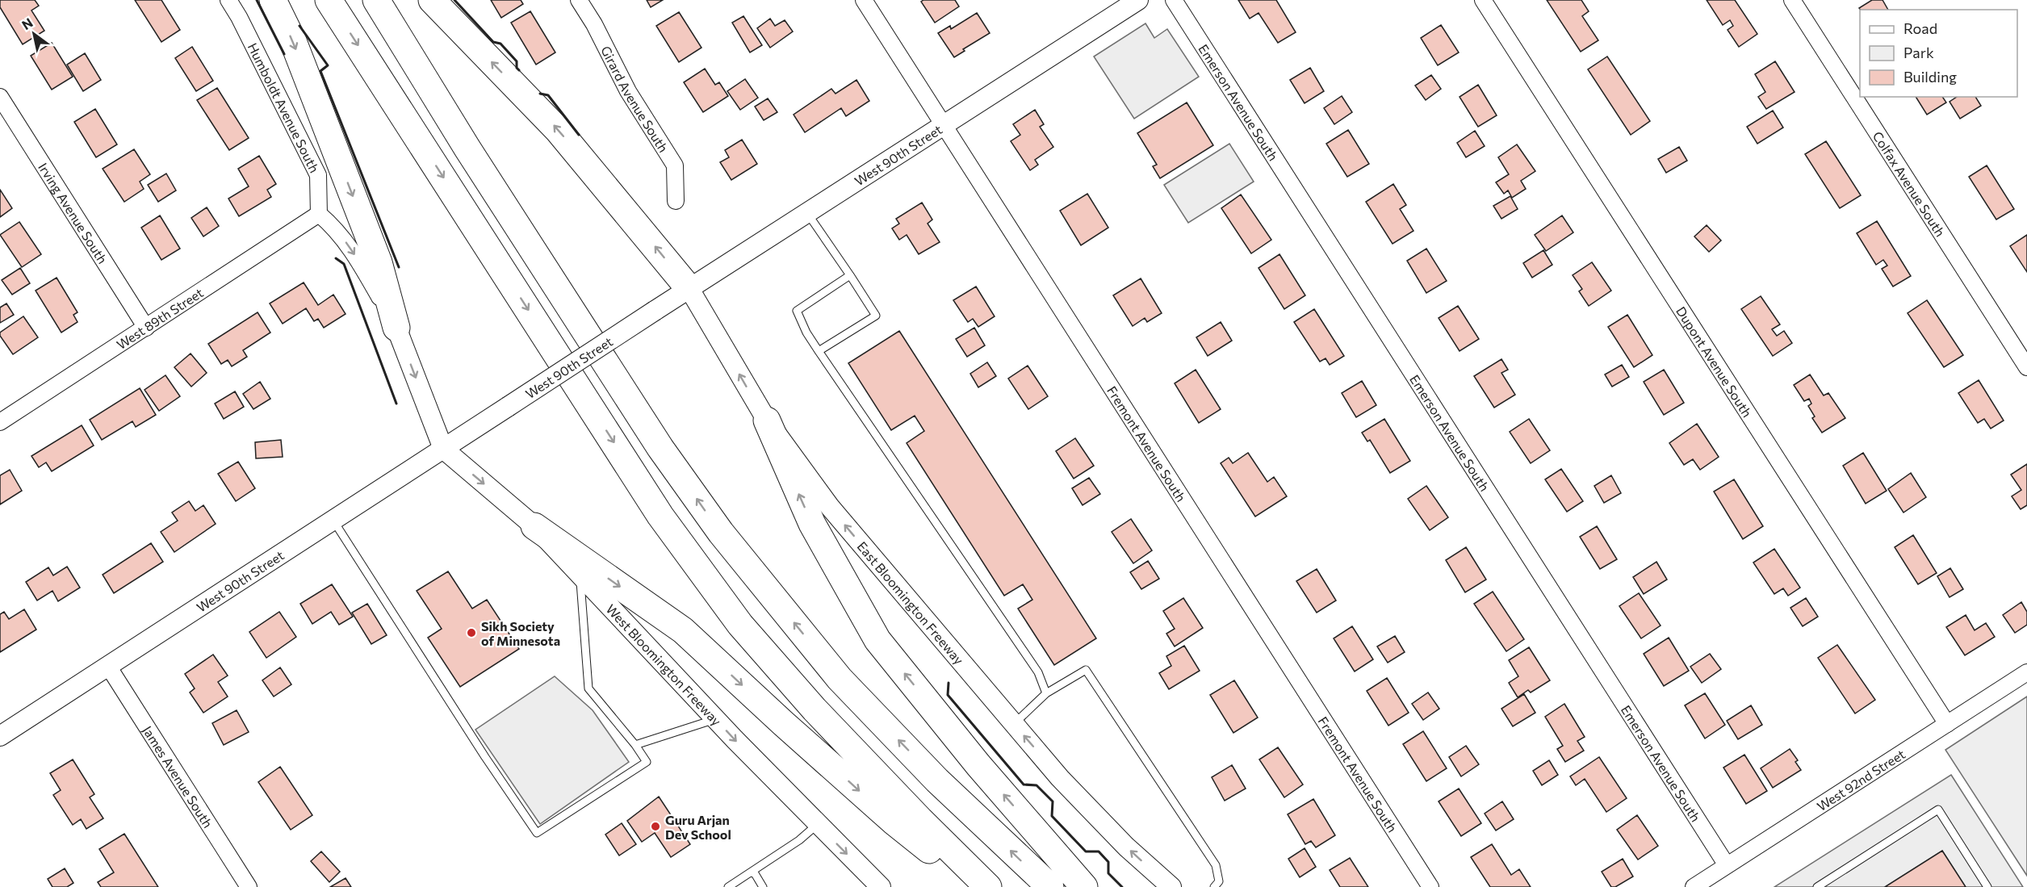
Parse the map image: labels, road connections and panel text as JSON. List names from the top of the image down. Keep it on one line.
{"streets":{"street":["Girard Avenue South","Emerson Avenue South","Humboldt Avenue South","West 90th Street","Colfax Avenue South","Irving Avenue South","West 89th Street","Dupont Avenue South","Fremont Avenue South","East Bloomington Freeway","West Bloomington Freeway","James Avenue South","West 92nd Street"]},"crossings":[["Emerson Avenue South","West 92nd Street"],["Humboldt Avenue South","West 89th Street"],["West 90th Street","Fremont Avenue South"],["West 90th Street","East Bloomington Freeway"],["West 90th Street","West Bloomington Freeway"],["West 90th Street","James Avenue South"],["Irving Avenue South","West 89th Street"],["Dupont Avenue South","West 92nd Street"]],"one_way":["East Bloomington Freeway","West Bloomington Freeway"],"places":["Sikh Society of Minnesota","Guru Arjan Dev School"],"legend":["Road","Park","Building"],"north":"top left"}
